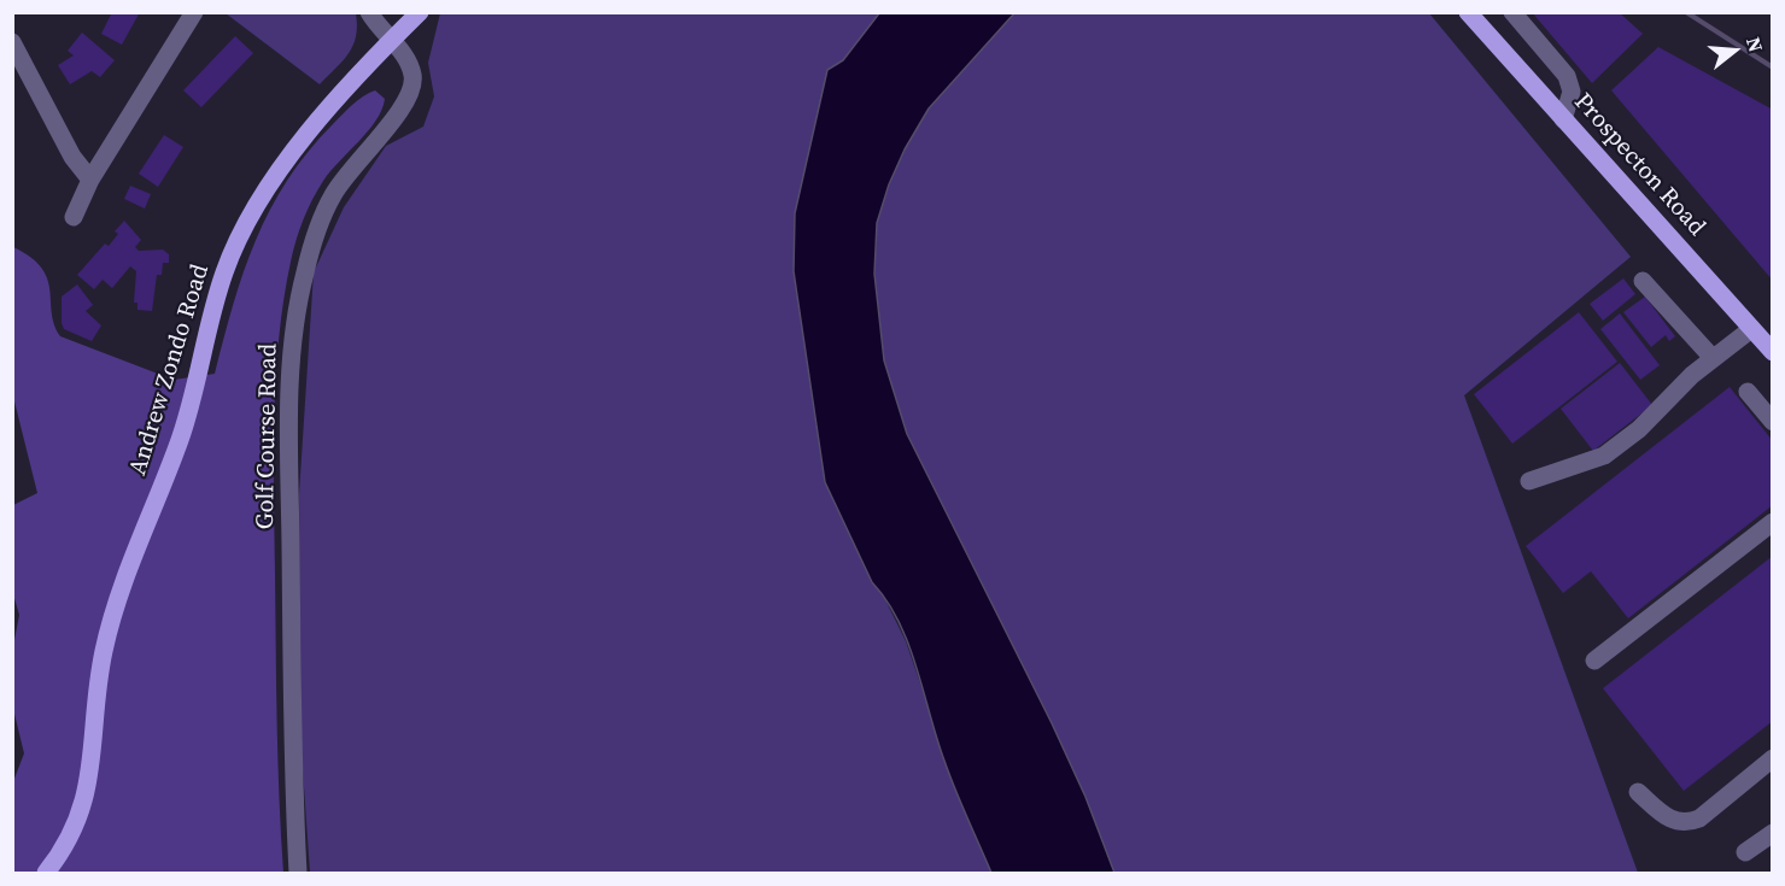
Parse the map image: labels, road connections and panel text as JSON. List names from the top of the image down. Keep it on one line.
{"streets":{"main road":["Prospecton Road","Andrew Zondo Road"],"street":["Golf Course Road"]},"crossings":[["Andrew Zondo Road","Golf Course Road"]],"north":"right"}
